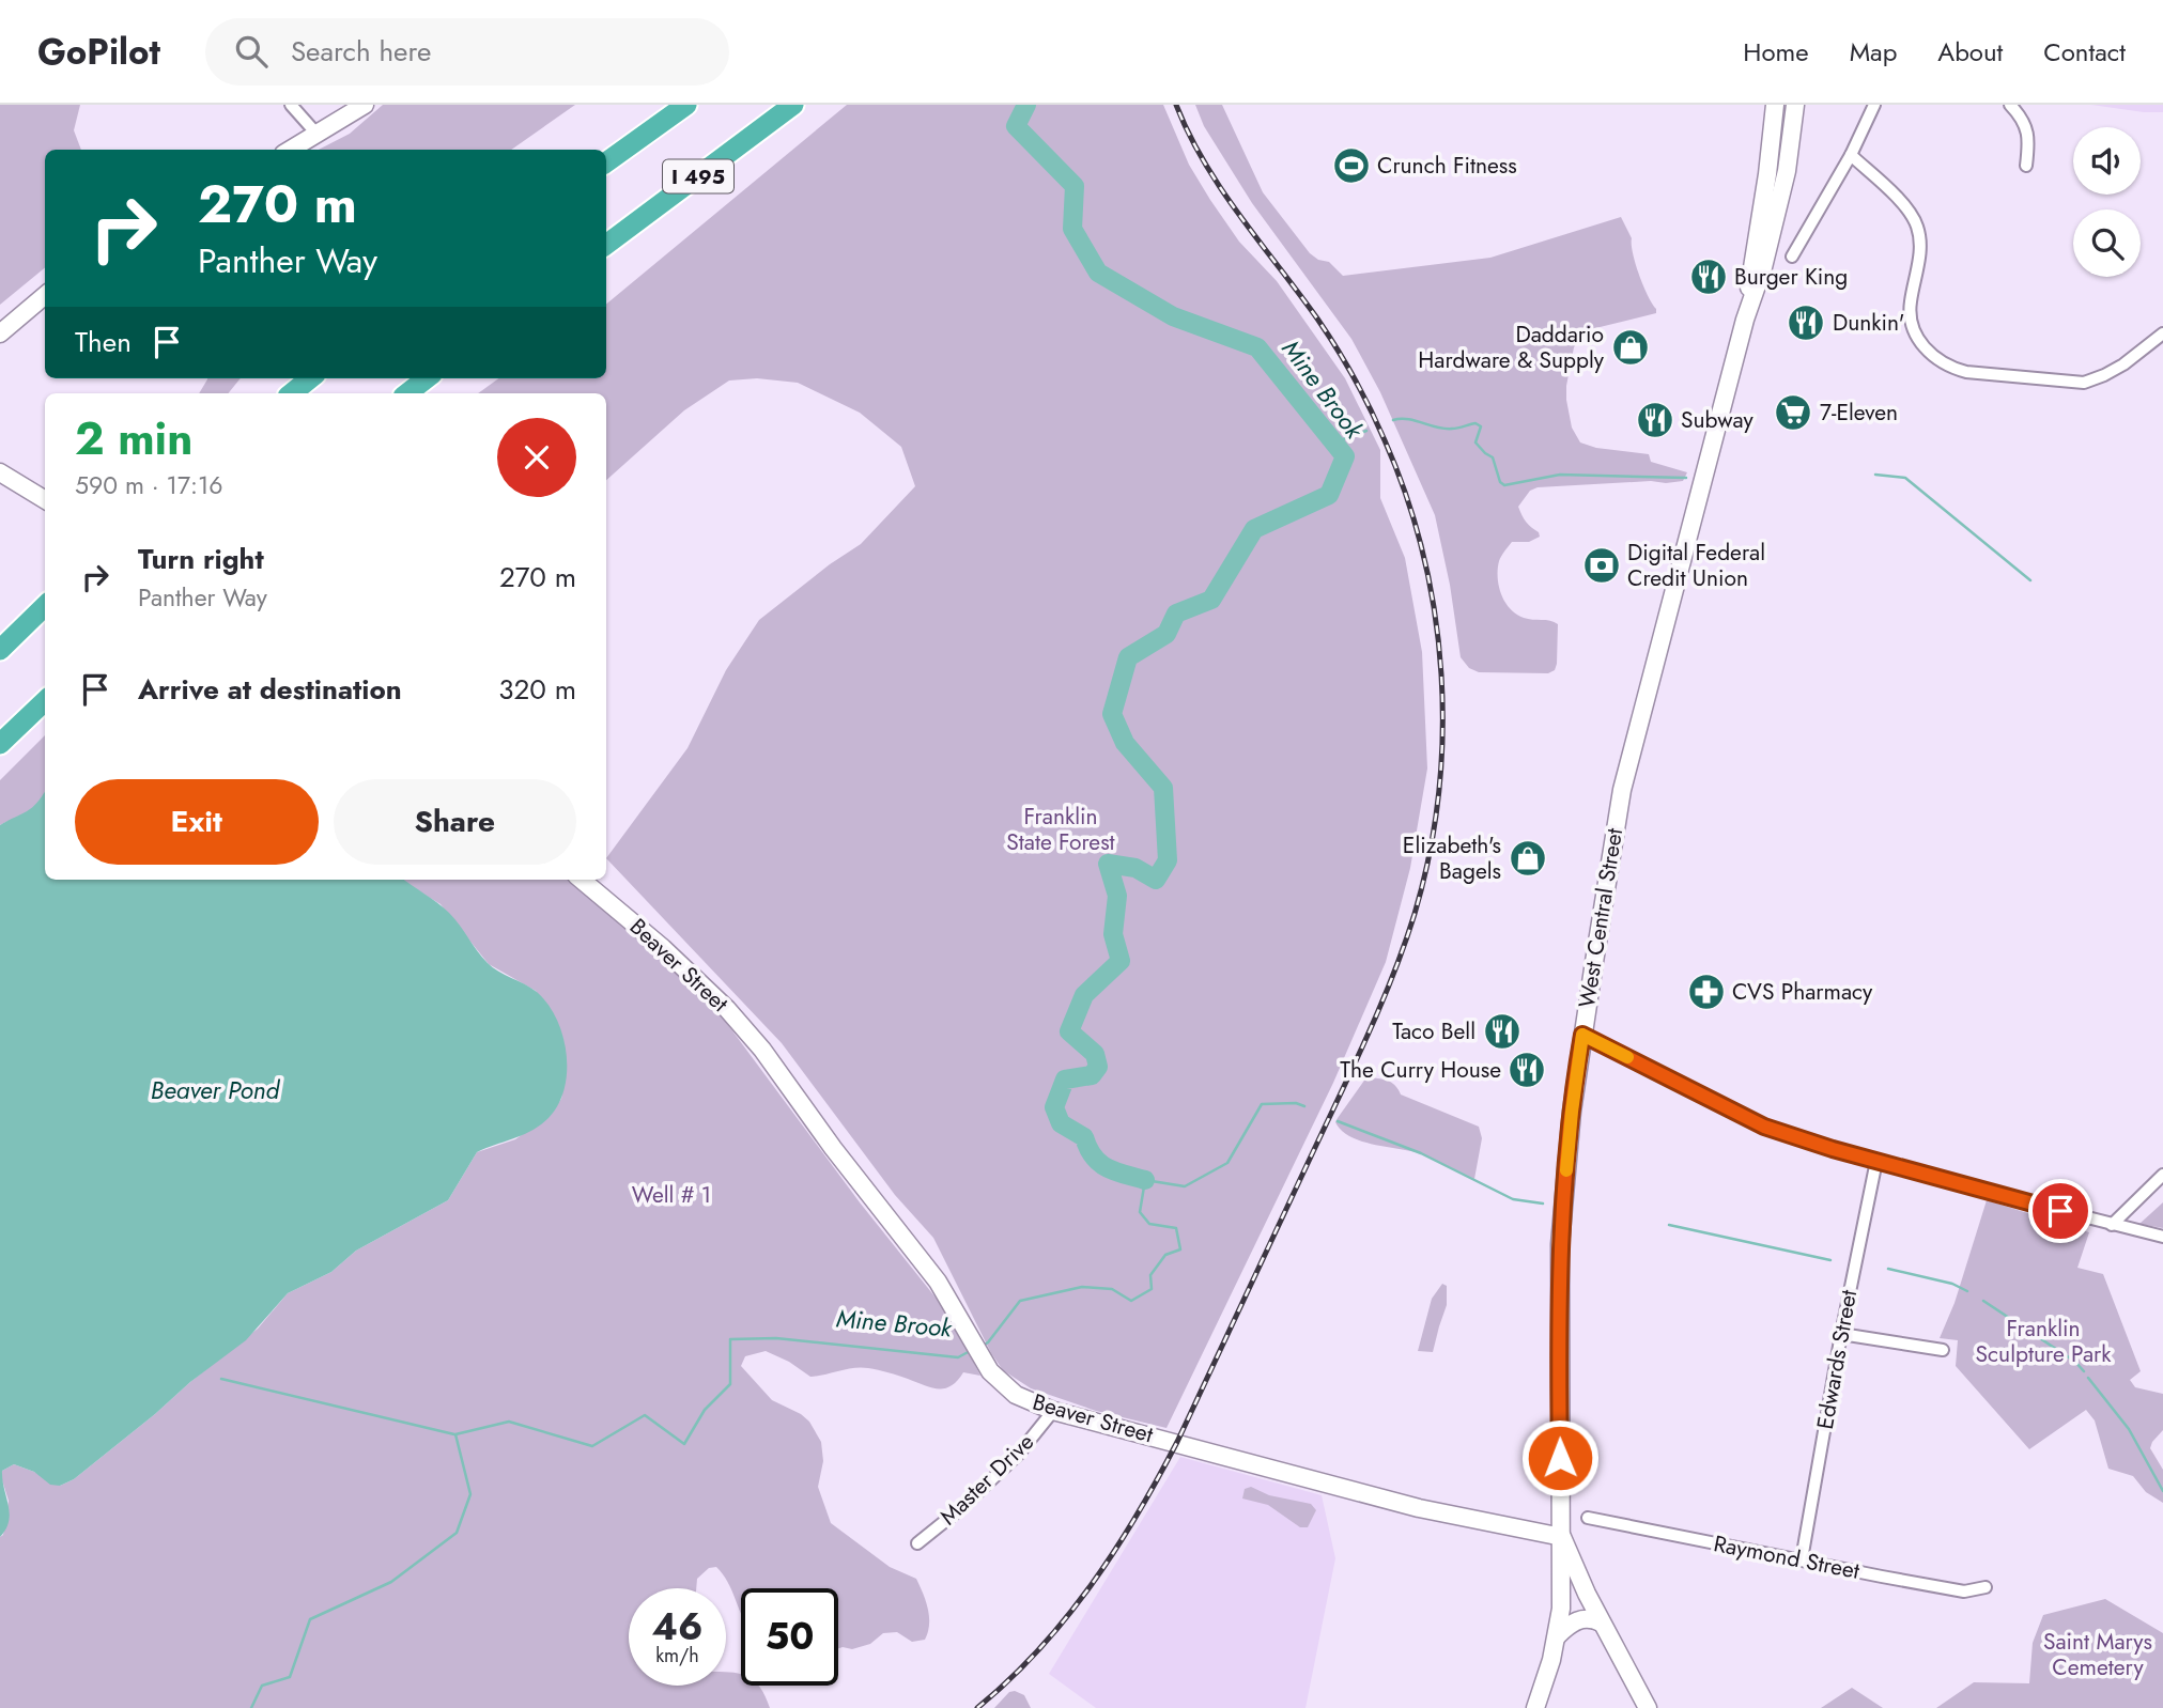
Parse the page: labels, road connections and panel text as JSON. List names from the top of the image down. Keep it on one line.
{"streets":{"highway":["I 495"],"main road":["West Central Street","Beaver Street"],"street":["Edwards Street","Master Drive","Raymond Street"]},"crossings":[["West Central Street","Beaver Street"],["Beaver Street","Master Drive"],["Edwards Street","Raymond Street"]],"water":["Mine Brook","Beaver Pond"],"parks":["Franklin State Forest","Well # 1","Franklin Sculpture Park","Saint Marys Cemetery"],"places":{"sports":["Crunch Fitness"],"restaurant":["Burger King","Dunkin'","Subway","Taco Bell","The Curry House"],"shop":["Daddario Hardware & Supply","Elizabeth's Bagels"],"supermarket":["7-Eleven"],"bank":["Digital Federal Credit Union"],"pharmacy":["CVS Pharmacy"]},"page":{"header":"GoPilot","search":"Search here","nav":["Home","Map","About","Contact"],"turn":["270 m","Panther Way"],"then":"Then","heading":["2 min","590 m · 17:16"],"list":[{"name":"Turn right","note":"Panther Way","value":"270 m"},{"name":"Arrive at destination","value":"320 m"}],"buttons":["Exit","Share"],"speed":"46 km/h","limit":"50"}}
